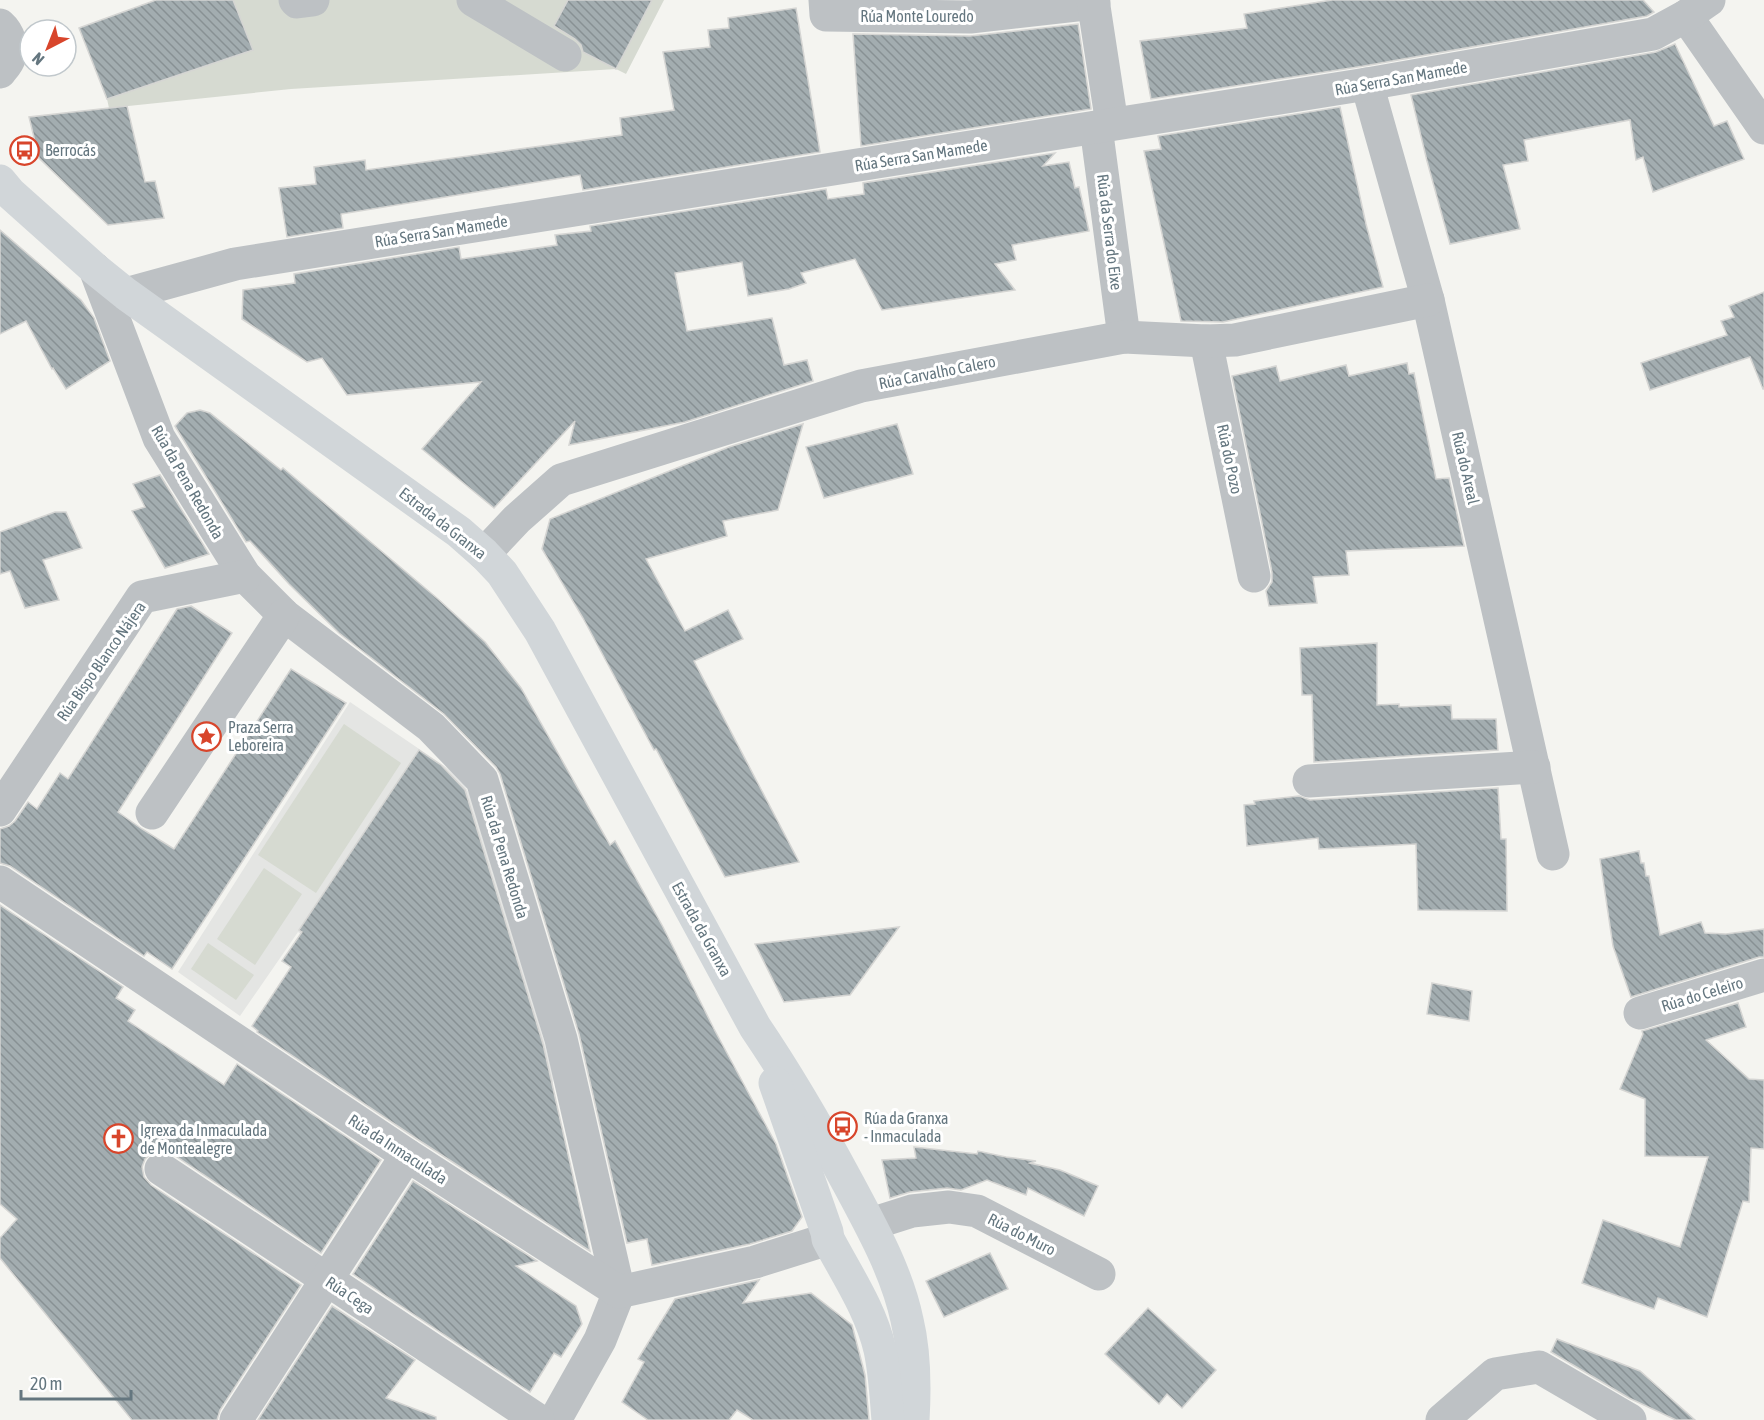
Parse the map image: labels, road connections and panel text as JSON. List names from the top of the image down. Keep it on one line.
{"streets":{"main road":["Estrada da Granxa"],"street":["Rúa Monte Louredo","Rúa Serra San Mamede","Rúa da Serra do Eixe","Rúa Carvalho Calero","Rúa do Pozo","Rúa do Areal","Rúa da Pena Redonda","Rúa Bispo Blanco Nájera","Rúa do Celeiro","Rúa da Inmaculada","Rúa do Muro","Rúa Cega"]},"crossings":[["Rúa Monte Louredo","Rúa da Serra do Eixe"],["Rúa Serra San Mamede","Rúa da Serra do Eixe"],["Rúa Serra San Mamede","Rúa do Areal"],["Rúa Serra San Mamede","Estrada da Granxa"],["Rúa da Serra do Eixe","Rúa Carvalho Calero"],["Rúa Carvalho Calero","Rúa do Pozo"],["Rúa Carvalho Calero","Rúa do Areal"],["Rúa Carvalho Calero","Estrada da Granxa"],["Rúa da Pena Redonda","Estrada da Granxa"],["Rúa da Pena Redonda","Rúa Bispo Blanco Nájera"],["Rúa da Pena Redonda","Rúa da Inmaculada"],["Estrada da Granxa","Rúa do Muro"]],"places":{"bus stop":["Berrocás","Rúa da Granxa - Inmaculada"],"place":["Praza Serra Leboreira"],"church":["Igrexa da Inmaculada de Montealegre"]},"scale_bar":"20 m","north":"bottom left"}
